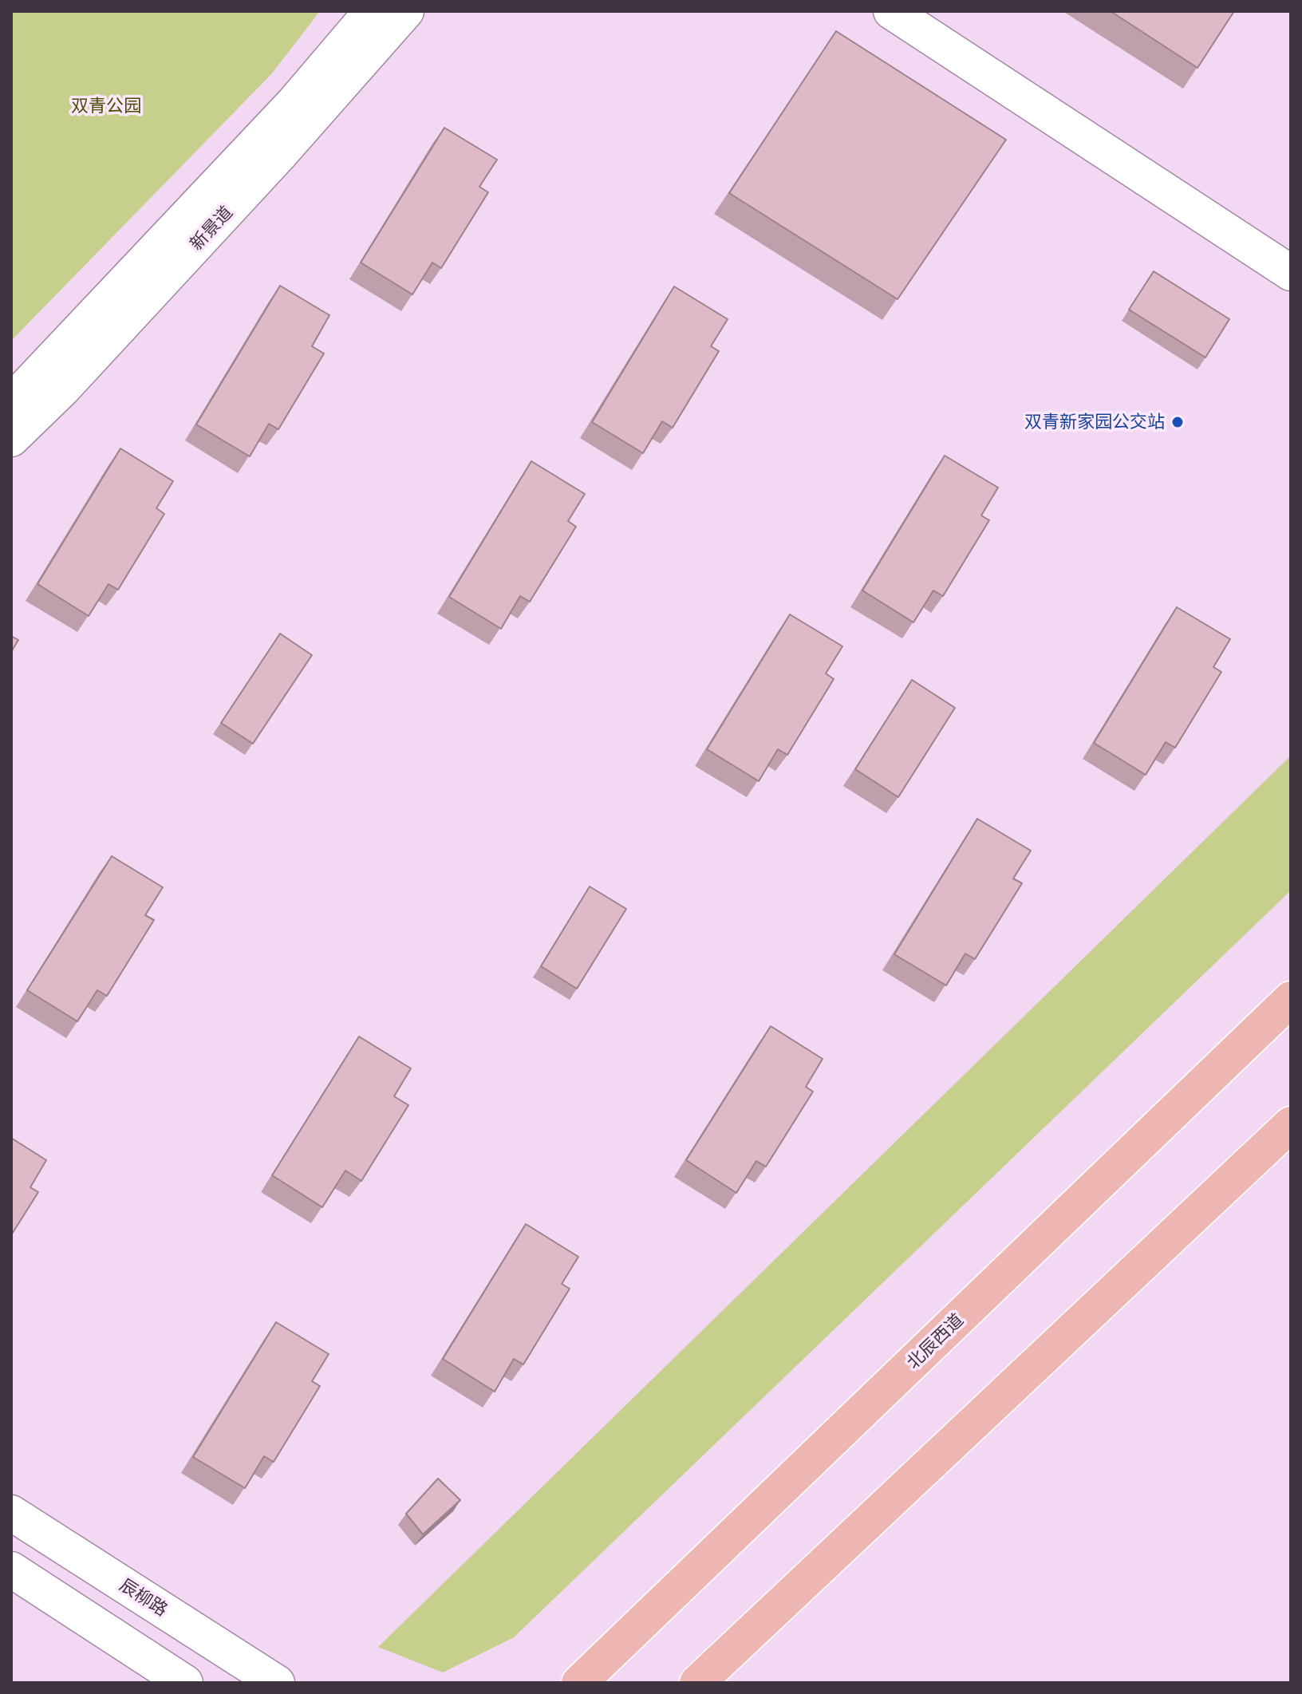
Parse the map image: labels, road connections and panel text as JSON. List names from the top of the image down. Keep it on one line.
{"streets":{"main road":["北辰西道"],"street":["新景道","辰柳路"]},"parks":["双青公园"],"places":["双青新家园公交站"]}
